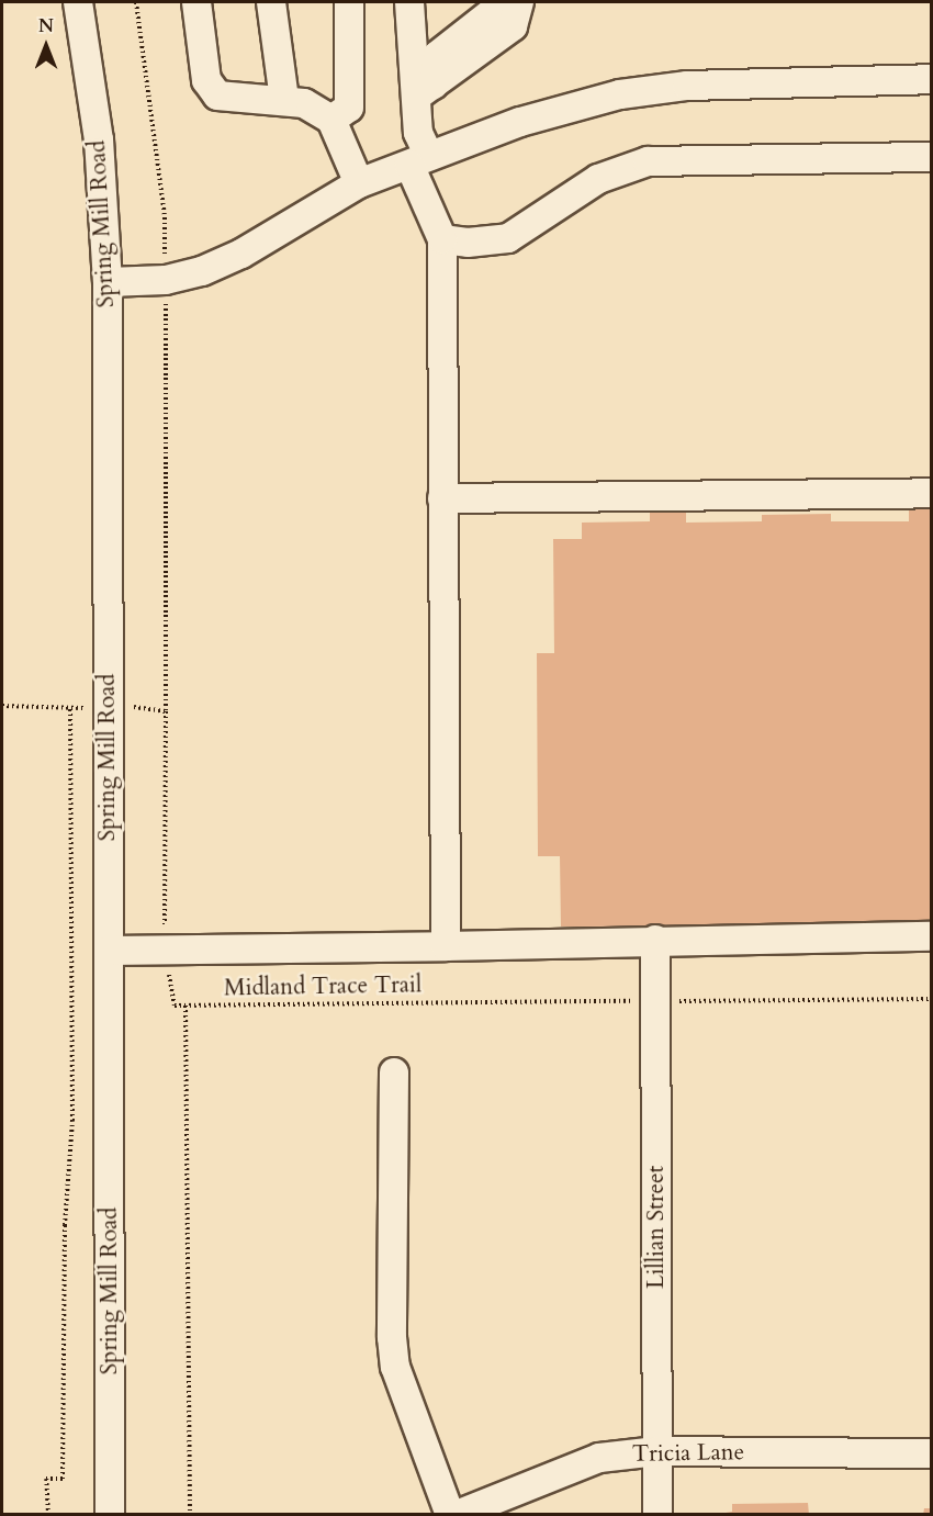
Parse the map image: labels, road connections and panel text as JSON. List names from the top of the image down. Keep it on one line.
{"streets":{"street":["Spring Mill Road","Lillian Street","Tricia Lane"],"path":["Midland Trace Trail"]},"crossings":[["Midland Trace Trail","Lillian Street"],["Lillian Street","Tricia Lane"]],"north":"top"}
